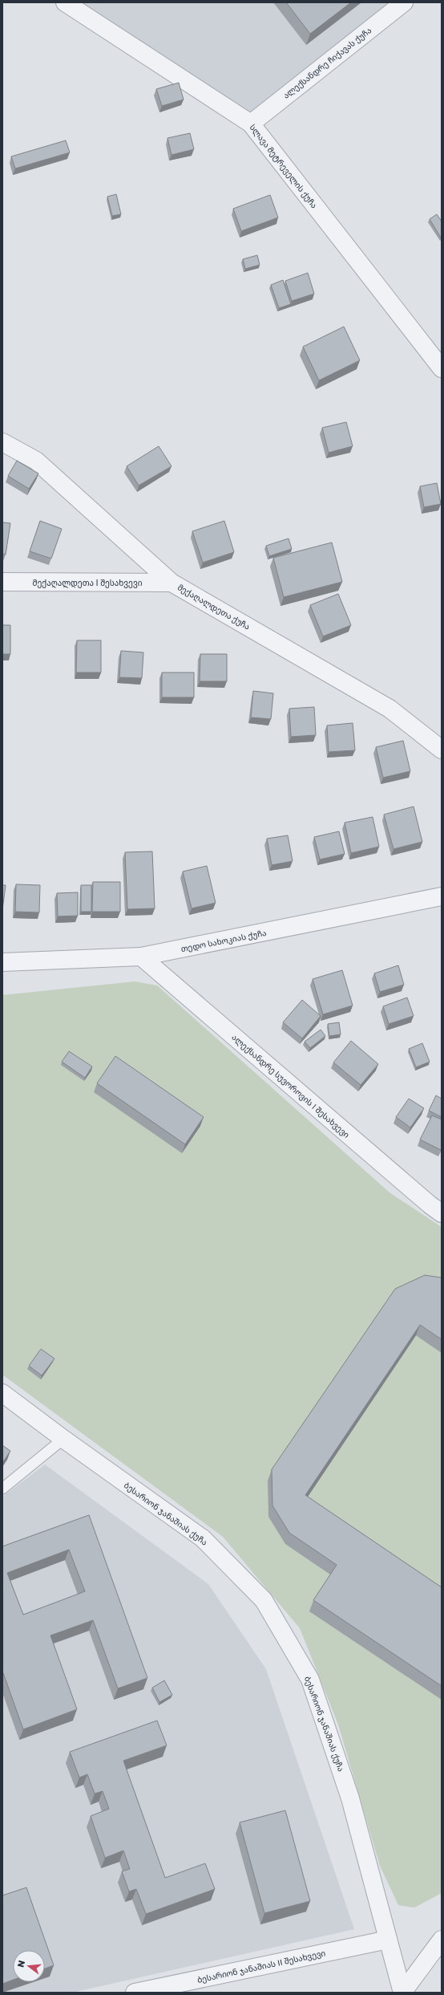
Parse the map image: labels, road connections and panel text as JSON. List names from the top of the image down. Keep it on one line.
{"streets":{"street":["ალექსანდრე ჩიქავას ქუჩა","სლავა მეტრეველის ქუჩა","მექაღალდეთა I შესახვევი","მექაღალდეთა ქუჩა","თედო სახოკიას ქუჩა","ალექსანდრე სუვოროვის I შესახვევი","ბესარიონ ჯანაშიას ქუჩა","ბესარიონ ჯანაშიას II შესახვევი"]},"crossings":[["ალექსანდრე ჩიქავას ქუჩა","სლავა მეტრეველის ქუჩა"],["მექაღალდეთა I შესახვევი","მექაღალდეთა ქუჩა"],["თედო სახოკიას ქუჩა","ალექსანდრე სუვოროვის I შესახვევი"],["ბესარიონ ჯანაშიას ქუჩა","ბესარიონ ჯანაშიას II შესახვევი"]],"north":"left"}
